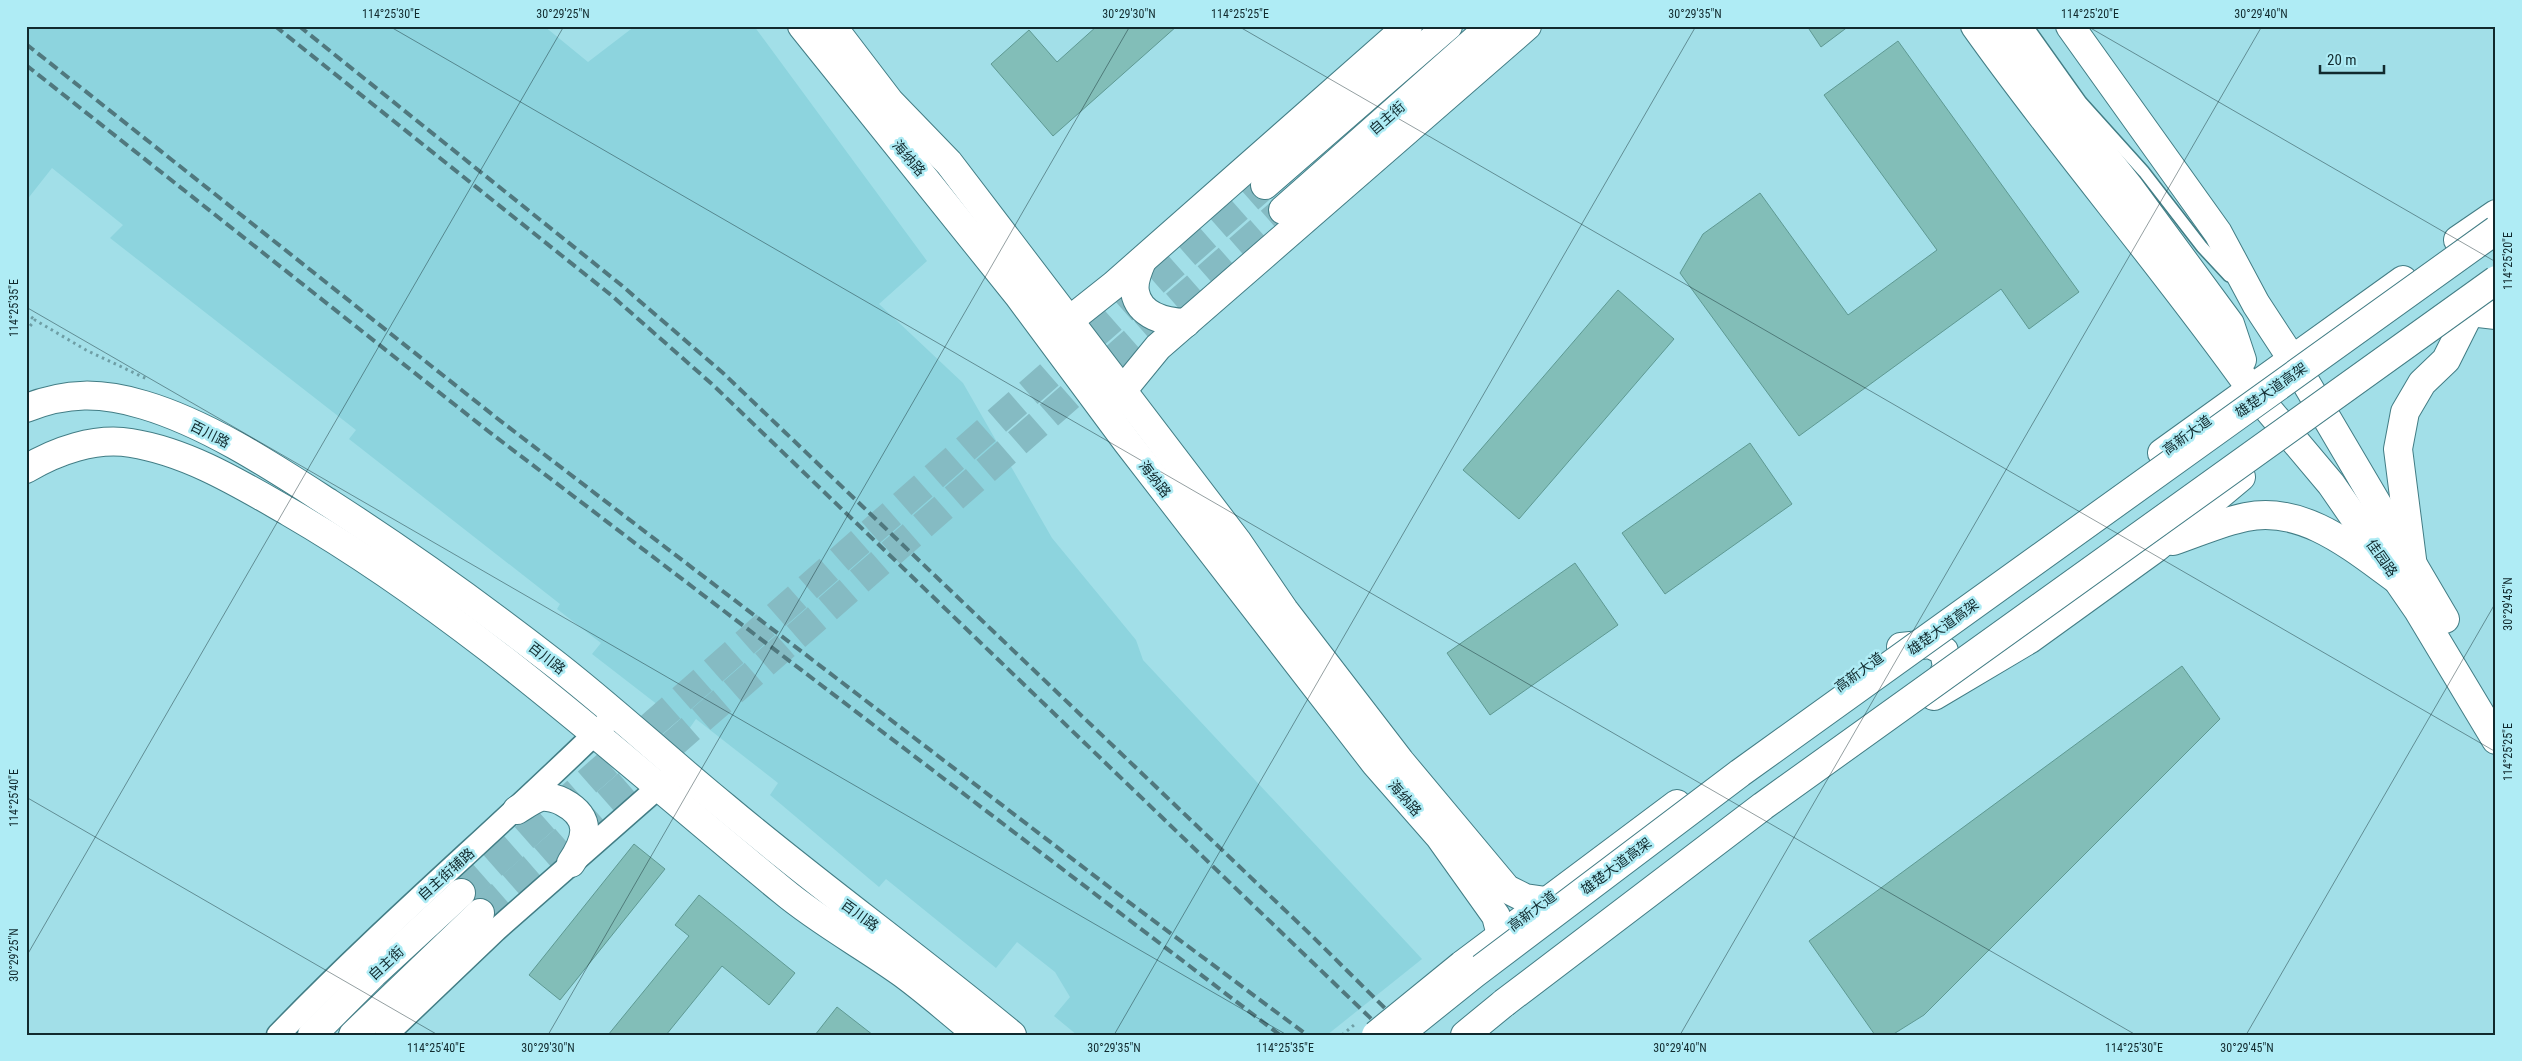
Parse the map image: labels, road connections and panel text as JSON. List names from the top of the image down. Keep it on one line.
{"streets":{"main road":["自主街","海纳路","雄楚大道高架","百川路","高新大道","佳园路"],"street":["自主街辅路"]},"crossings":[["海纳路","高新大道"],["百川路","自主街辅路"],["高新大道","佳园路"]],"scale_bar":"20 m","coordinates":["114°25'30\"E","30°29'25\"N","30°29'30\"N","114°25'25\"E","30°29'35\"N","114°25'20\"E","30°29'40\"N","114°25'35\"E","30°29'45\"N","114°25'40\"E"]}
